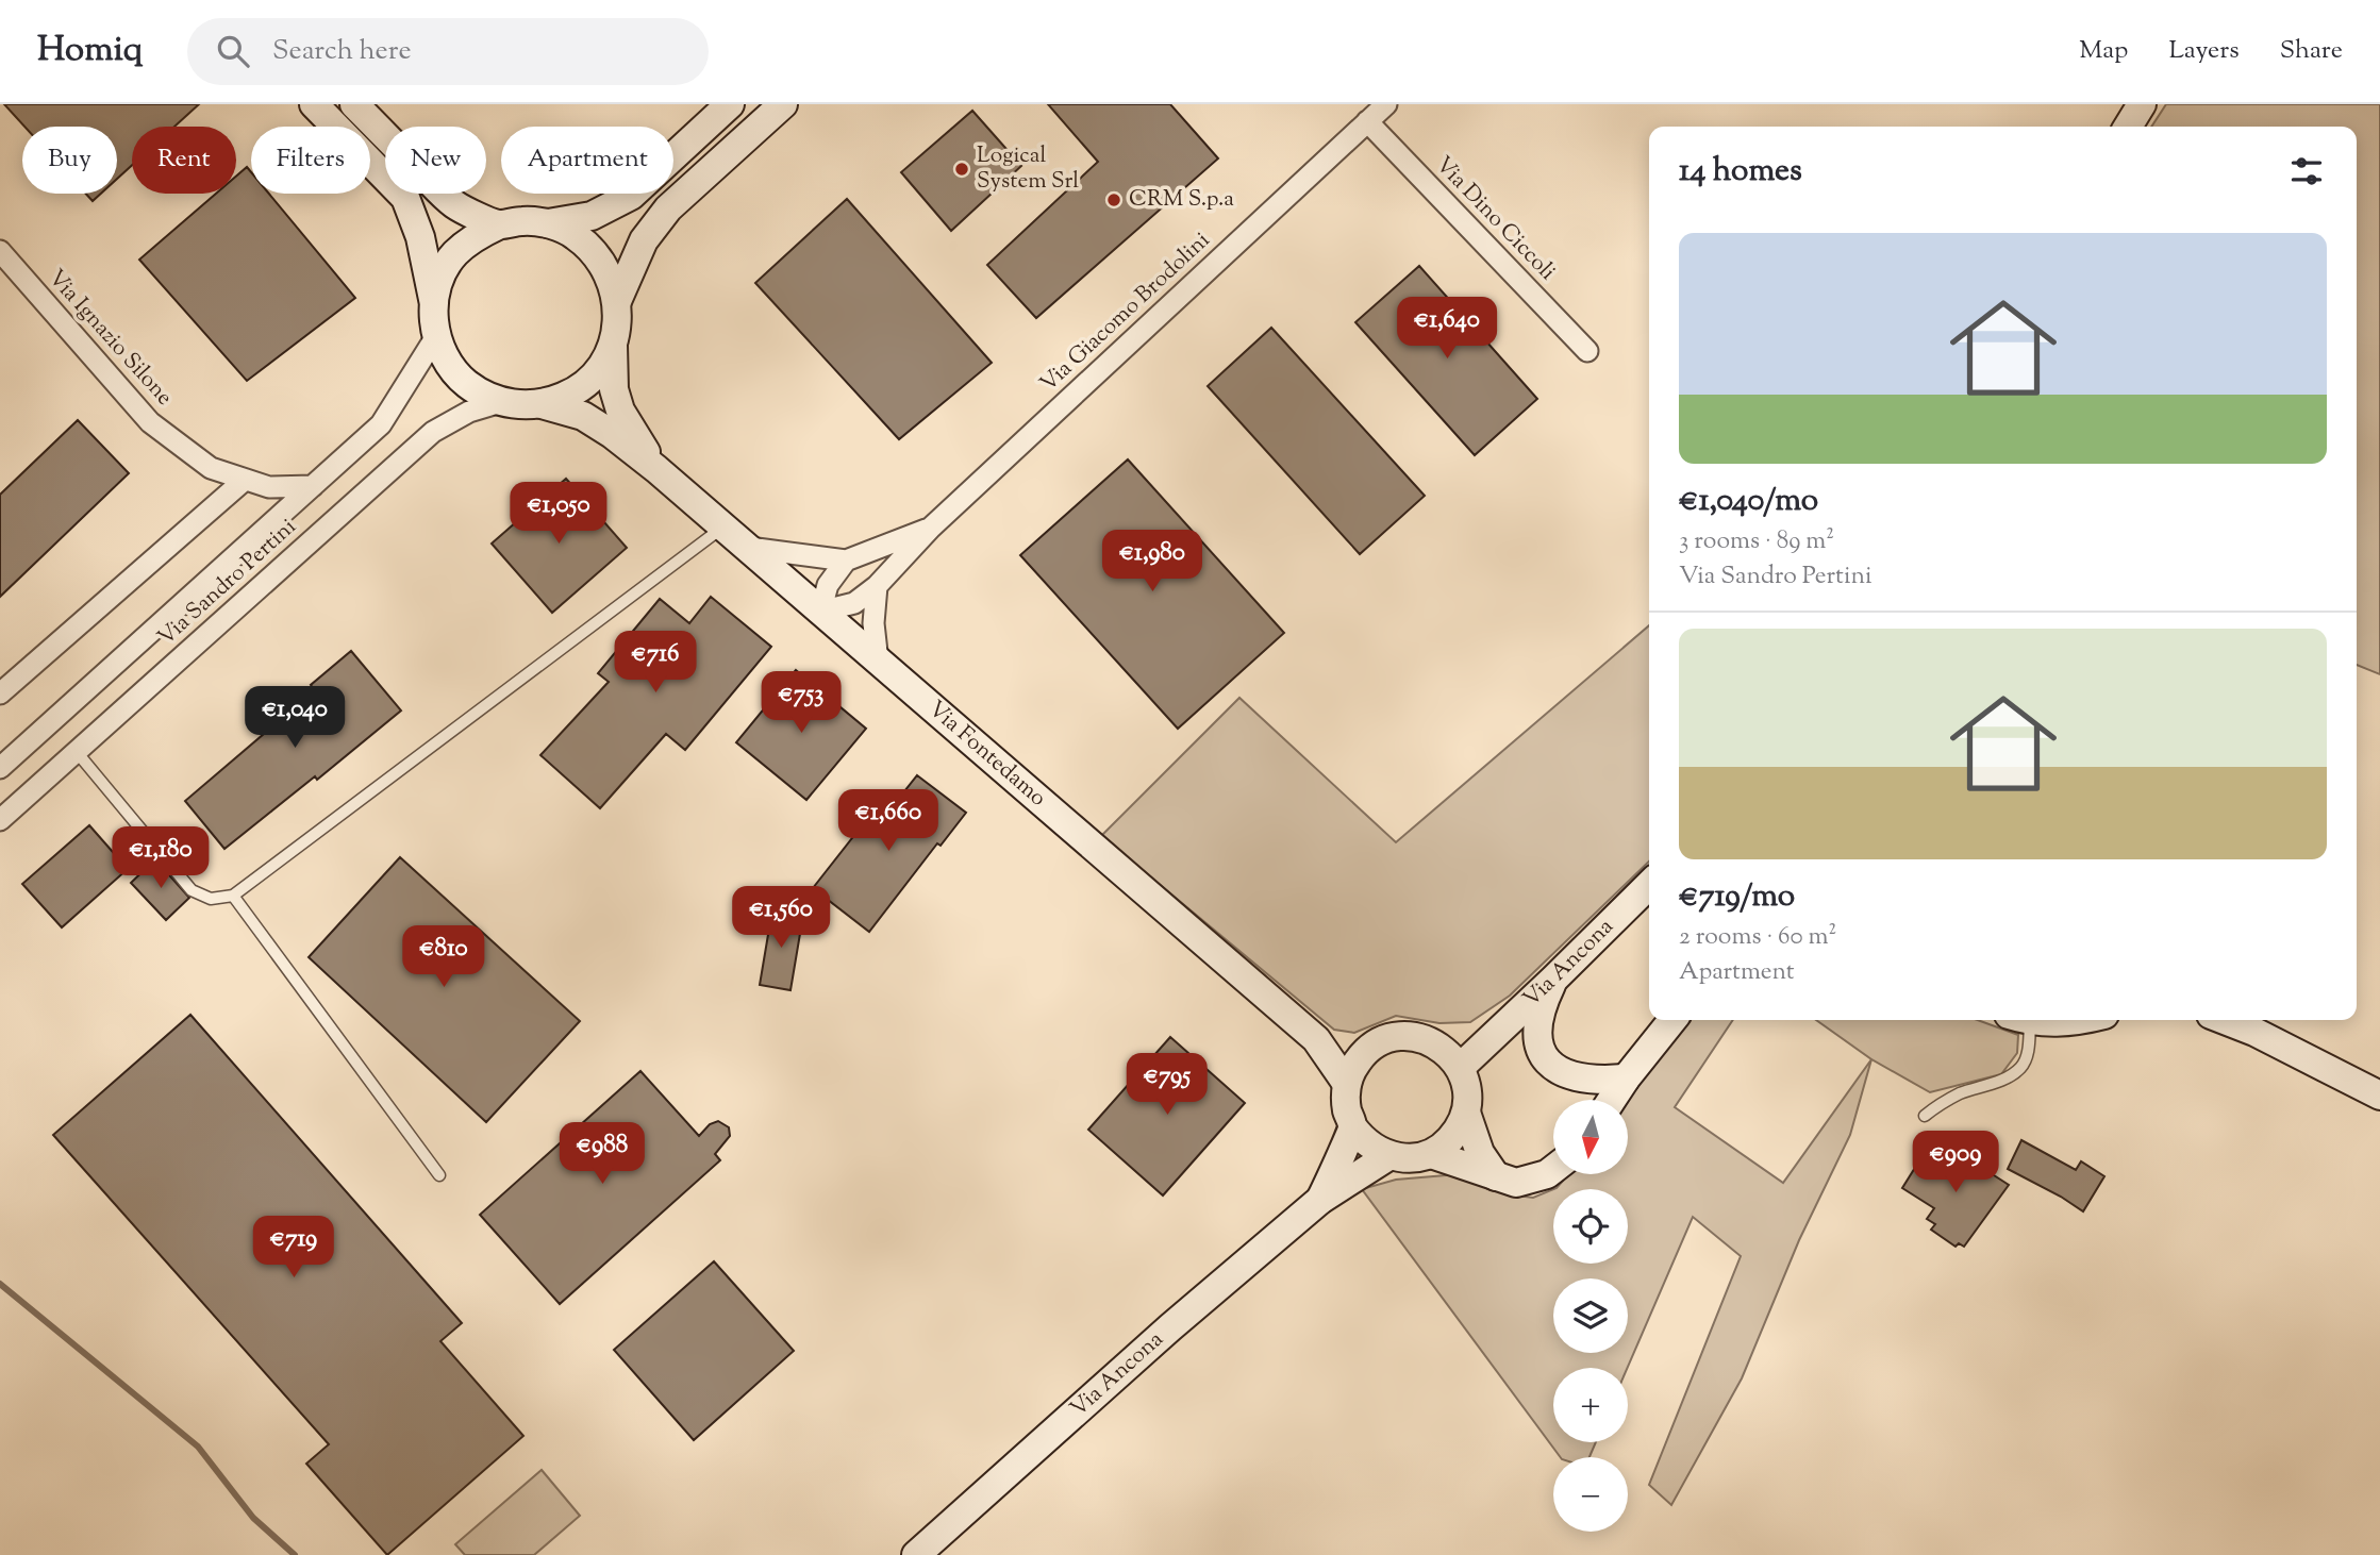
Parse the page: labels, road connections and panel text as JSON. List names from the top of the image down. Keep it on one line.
{"streets":{"main road":["Via Fontedamo","Via Ancona"],"street":["Via Dino Ciccoli","Via Giacomo Brodolini","Via Ignazio Silone","Via Sandro Pertini"]},"crossings":[["Via Dino Ciccoli","Via Giacomo Brodolini"],["Via Giacomo Brodolini","Via Fontedamo"],["Via Ignazio Silone","Via Sandro Pertini"],["Via Sandro Pertini","Via Fontedamo"],["Via Fontedamo","Via Ancona"]],"places":["Logical System Srl","CRM S.p.a"],"north":"bottom","page":{"header":"Homiq","search":"Search here","nav":["Map","Layers","Share"],"chip":["Buy","Rent","Filters","New","Apartment"],"heading":"14 homes","list":[{"name":"€1,040/mo","note":"3 rooms · 89 m² · Via Sandro Pertini"},{"name":"€719/mo","note":"2 rooms · 60 m² · Apartment"}],"price":["€1,640","€1,050","€1,980","€716","€753","€1,040","€1,660","€1,180","€1,560","€810","€795","€988","€909","€719"],"map_buttons":["+","−"]}}
